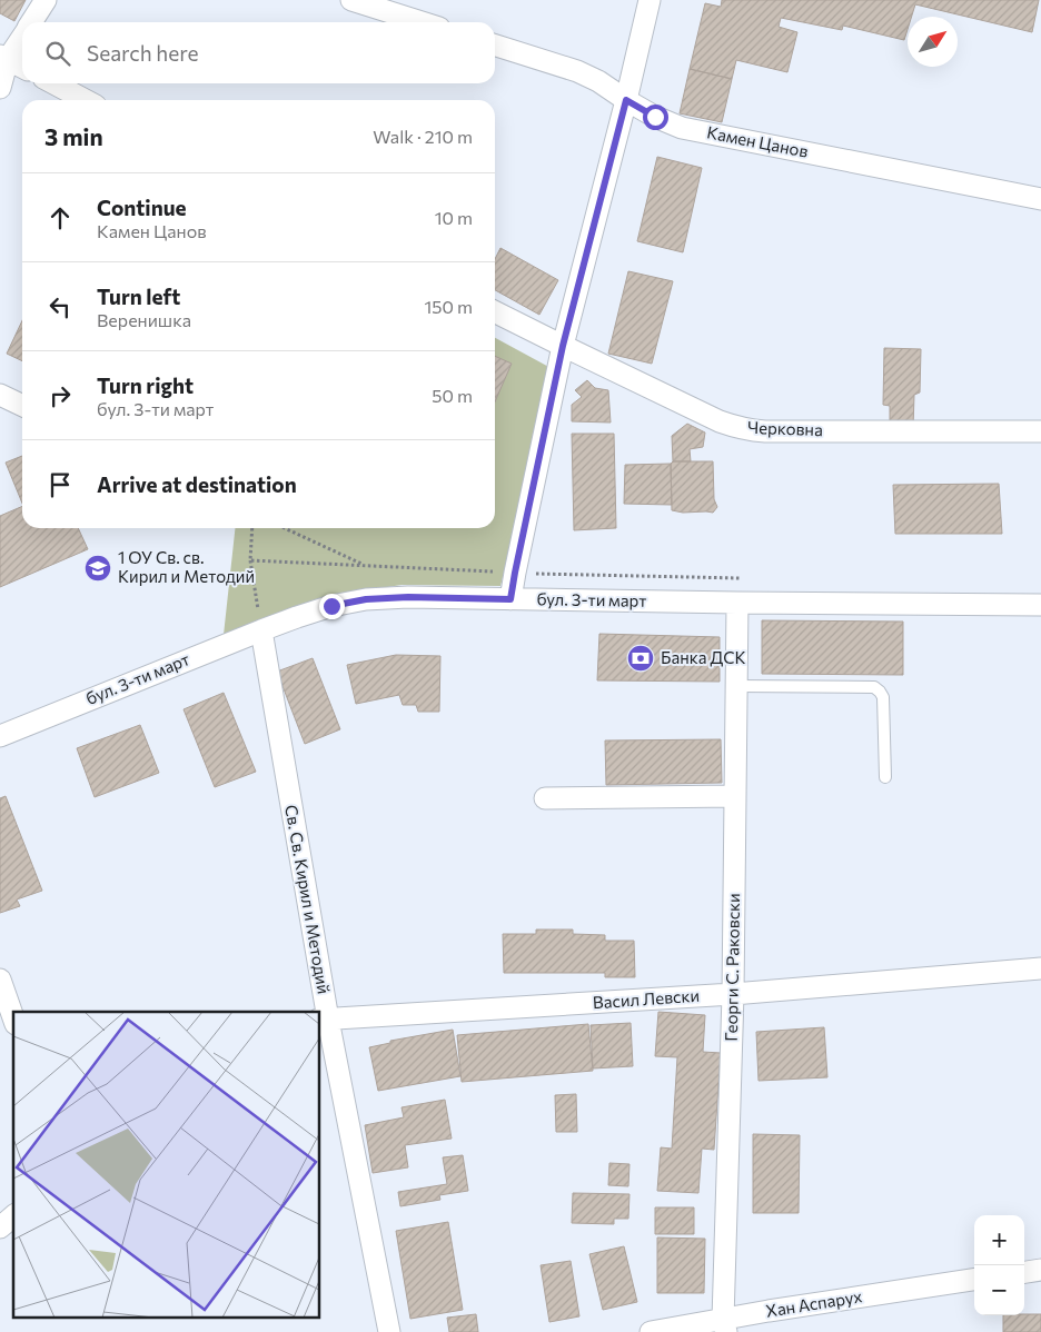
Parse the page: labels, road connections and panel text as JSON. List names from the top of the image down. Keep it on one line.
{"streets":{"street":["Камен Цанов","Черковна","бул. 3-ти март","Св. Св. Кирил и Методий","Георги С. Раковски","Васил Левски","Хан Аспарух"]},"crossings":[["бул. 3-ти март","Св. Св. Кирил и Методий"],["бул. 3-ти март","Георги С. Раковски"],["Св. Св. Кирил и Методий","Васил Левски"],["Георги С. Раковски","Васил Левски"],["Георги С. Раковски","Хан Аспарух"]],"places":{"school or university":["1 ОУ Св. св. Кирил и Методий"],"bank":["Банка ДСК"]},"north":"top right","page":{"search":"Search here","heading":["3 min","Walk · 210 m"],"list":[["Continue","Камен Цанов","10 m"],["Turn left","Веренишка","150 m"],["Turn right","бул. 3-ти март","50 m"],"Arrive at destination"],"map_buttons":["+","−"]}}
